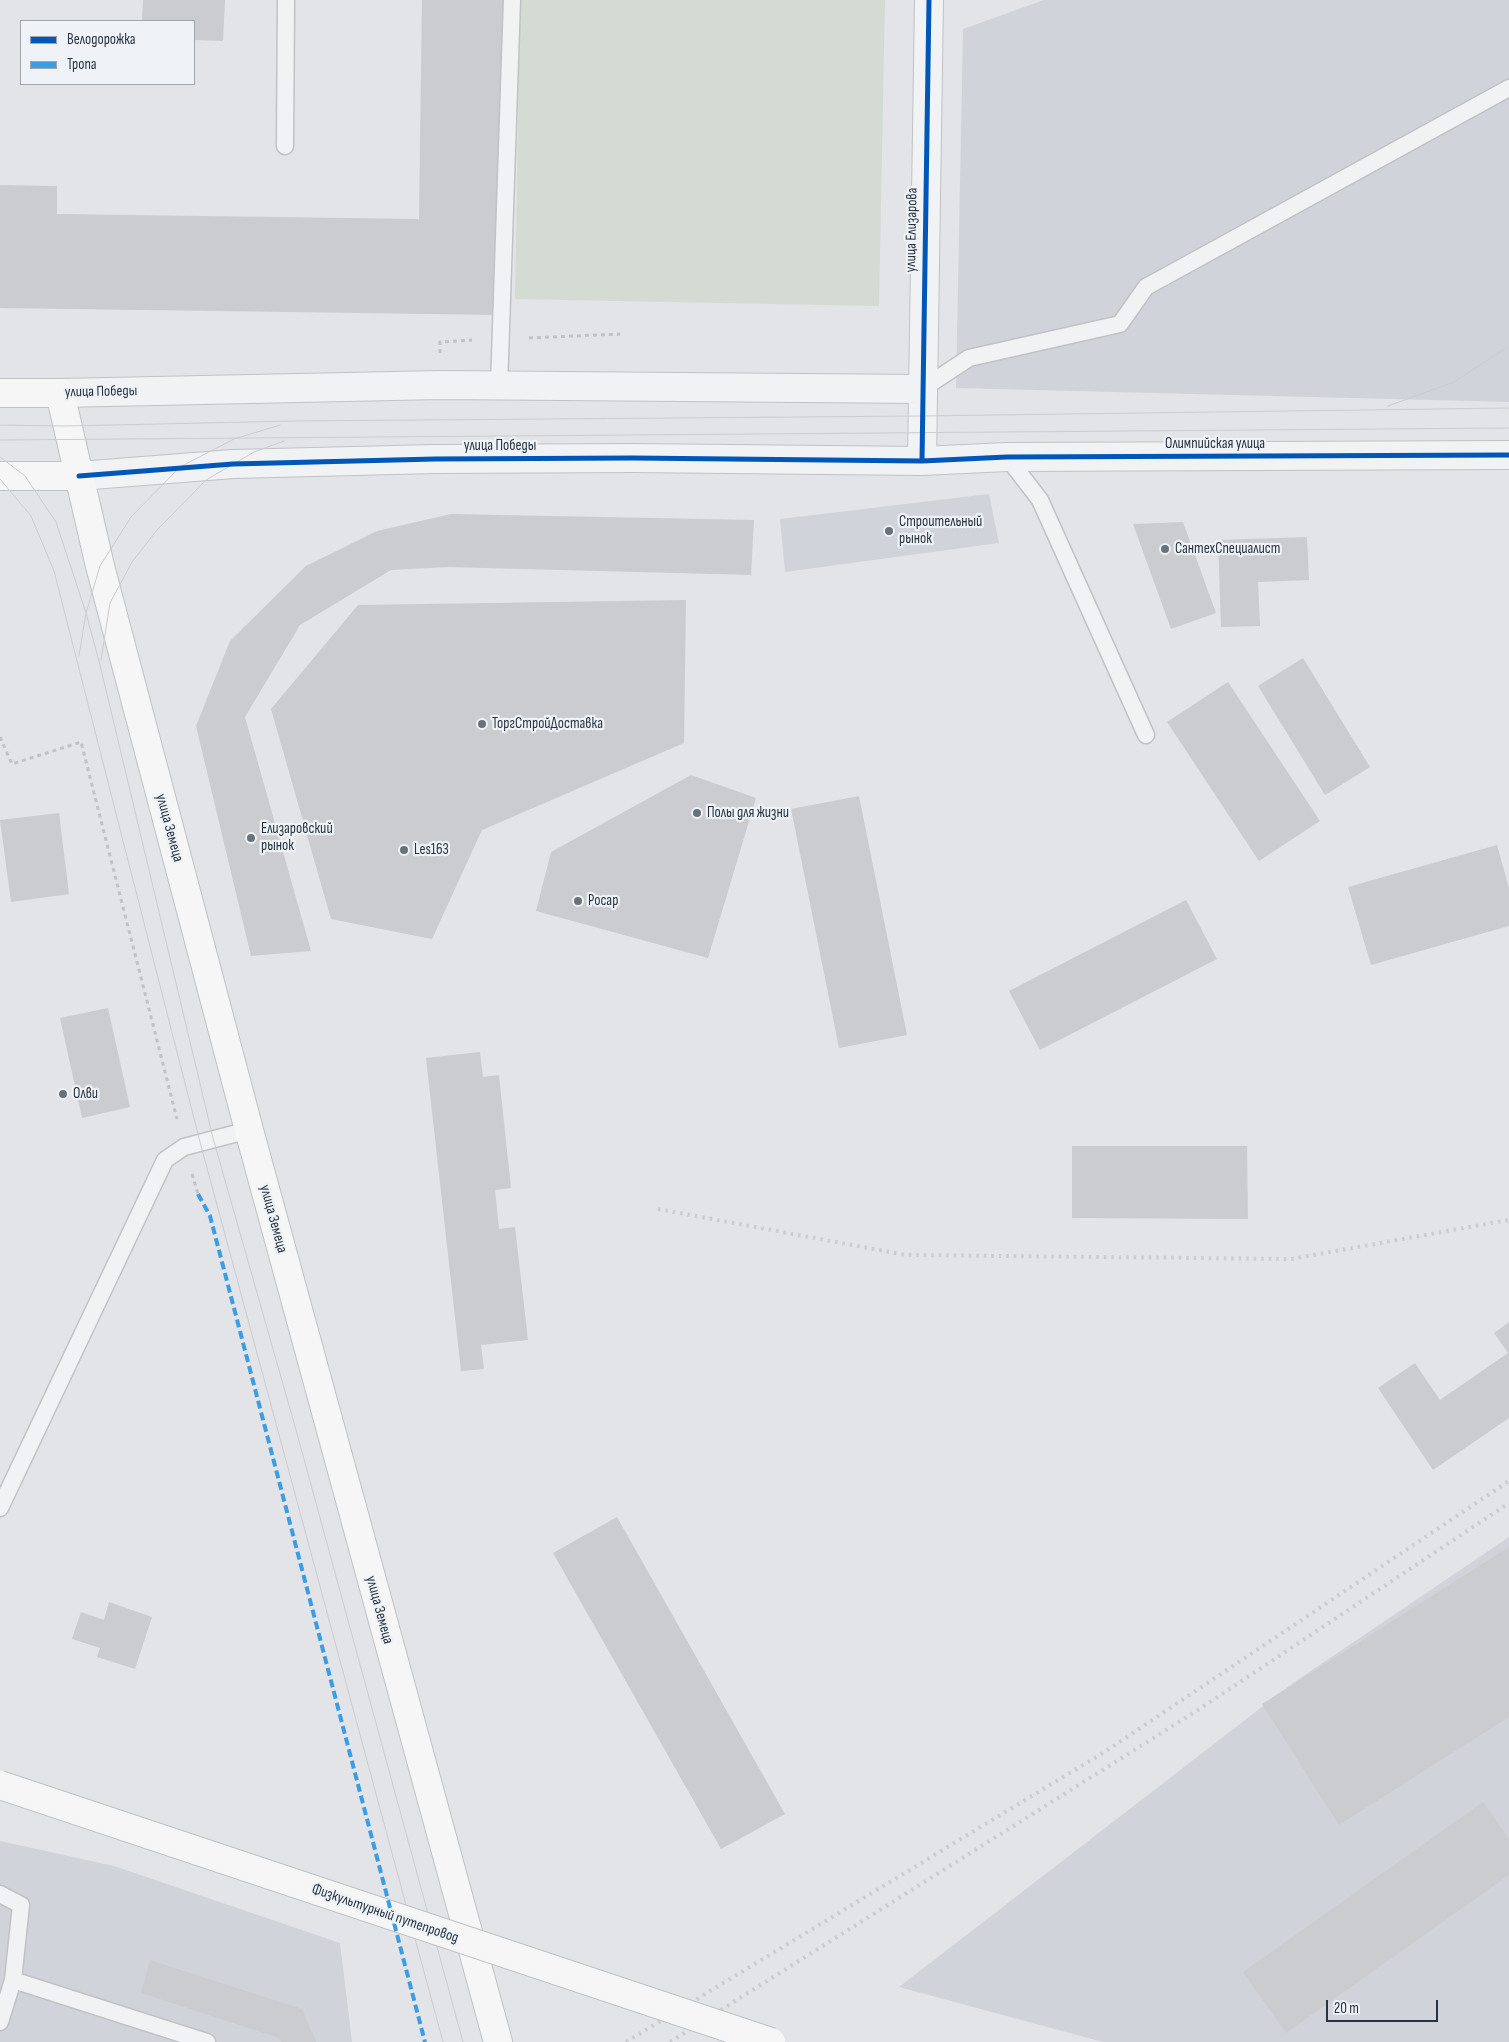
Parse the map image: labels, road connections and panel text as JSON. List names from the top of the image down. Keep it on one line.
{"streets":{"main road":["улица Победы","улица Земеца","Физкультурный путепровод"],"street":["улица Елизарова","Олимпийская улица"]},"crossings":[["улица Елизарова","улица Победы"],["улица Елизарова","Олимпийская улица"],["улица Победы","Олимпийская улица"],["улица Победы","улица Земеца"]],"places":["Строительный рынок","СантехСпециалист","ТоргСтройДоставка","Полы для жизни","Елизаровский рынок","Les163","Росар","Олви"],"legend":["Велодорожка","Тропа"],"scale_bar":"20 m"}
